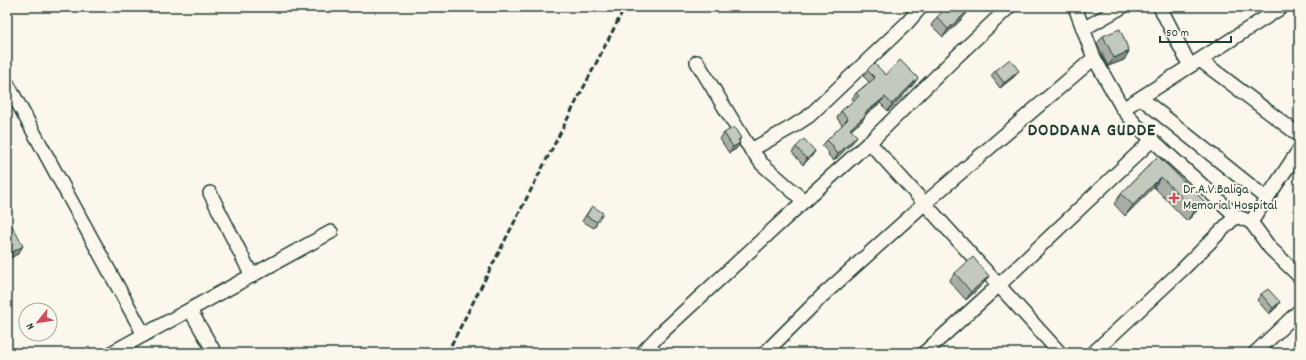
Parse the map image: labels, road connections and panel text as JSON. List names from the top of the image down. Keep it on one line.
{"districts":["DODDANA GUDDE"],"places":{"health":["Dr.A.V.Baliga Memorial Hospital"]},"scale_bar":"50 m","north":"bottom left"}
